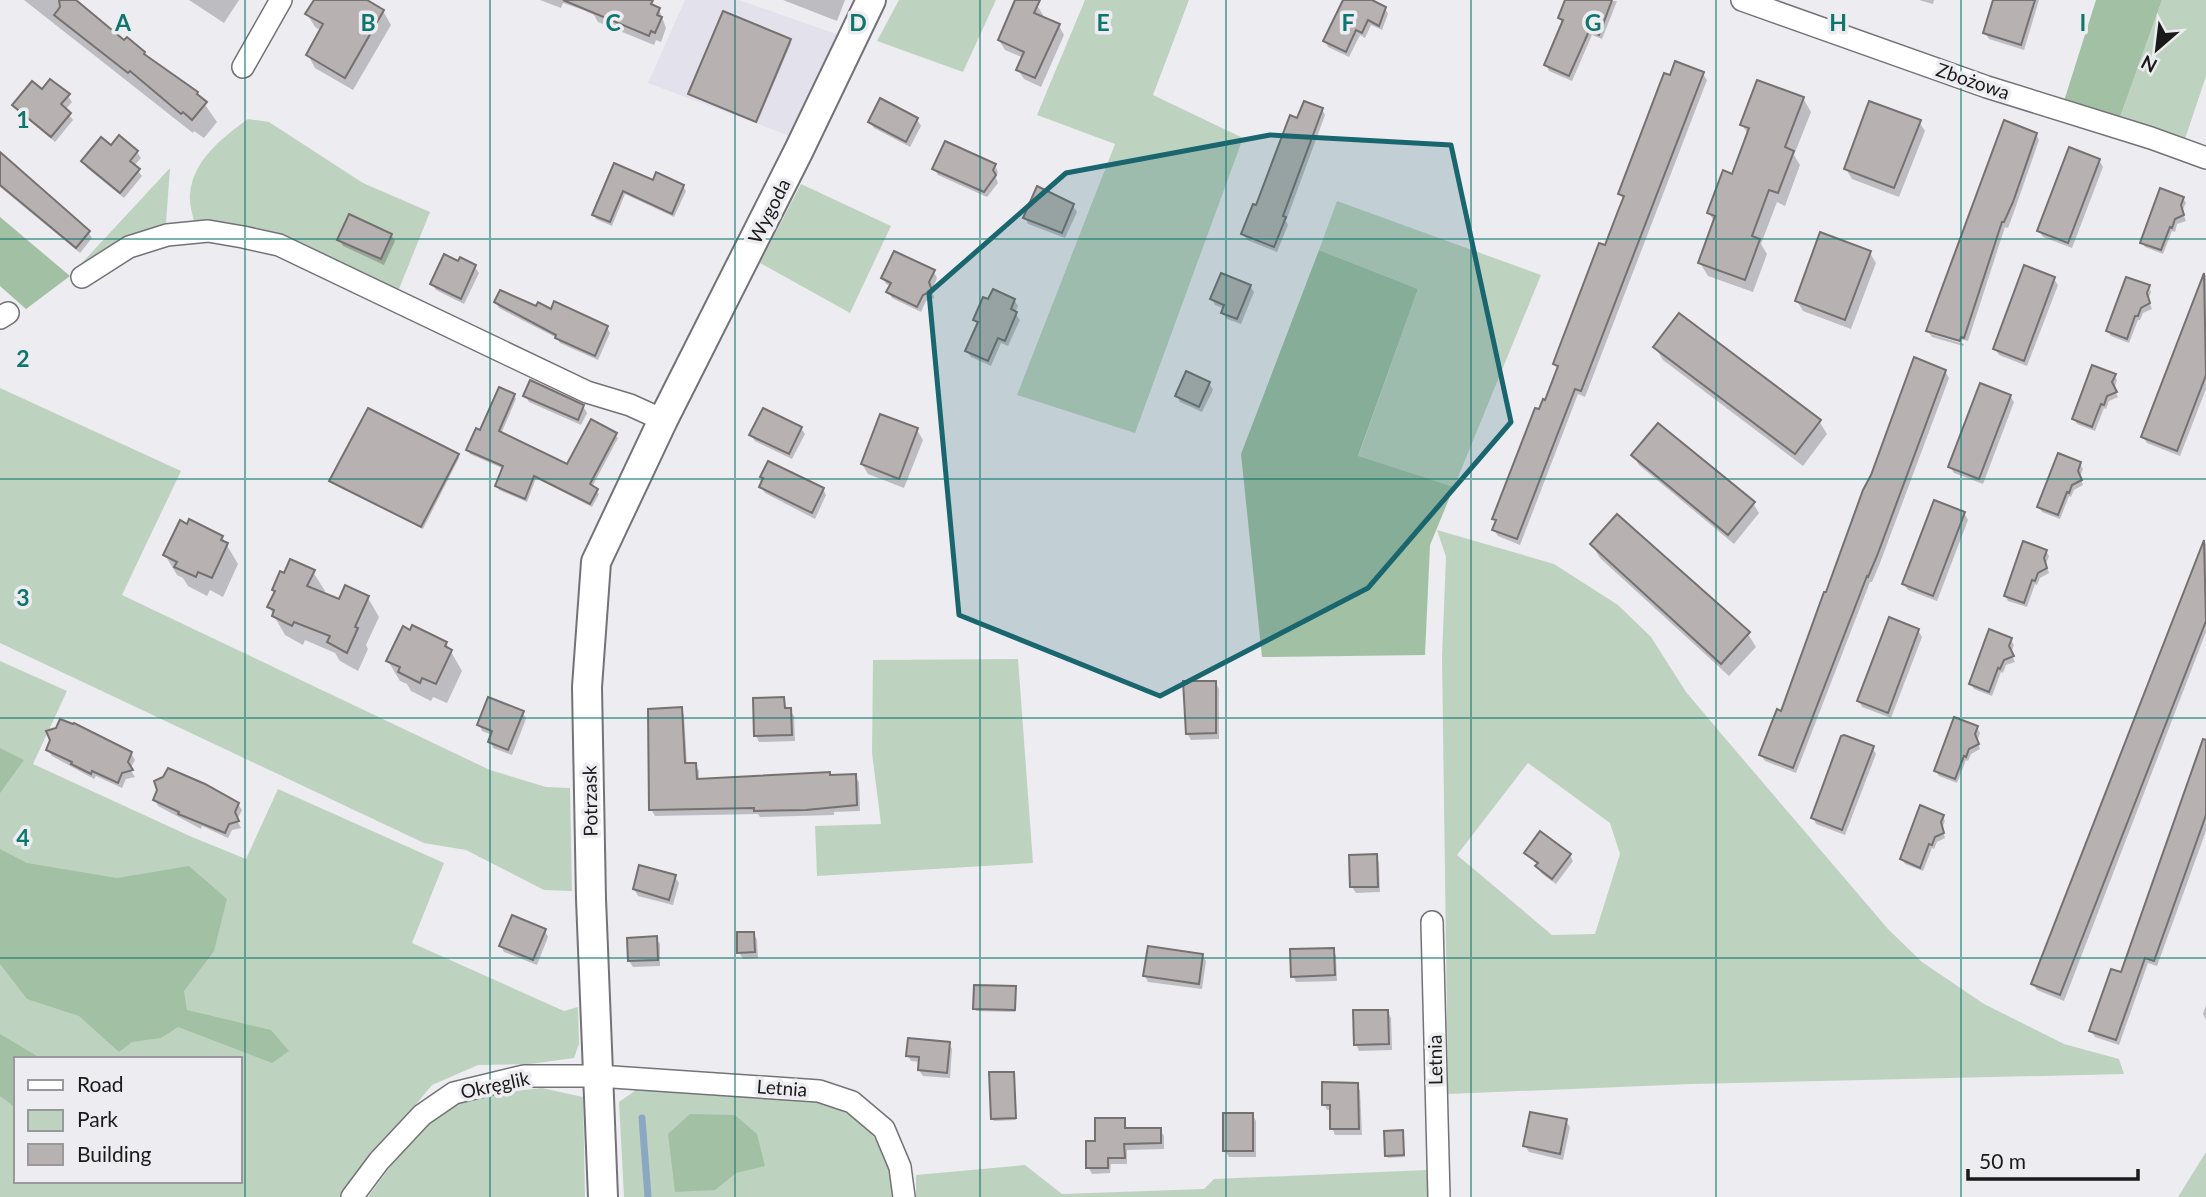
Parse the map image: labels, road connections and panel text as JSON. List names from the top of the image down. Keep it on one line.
{"streets":{"street":["Zbożowa","Wygoda","Potrzask","Letnia","Okręglik"]},"crossings":[["Wygoda","Potrzask"],["Potrzask","Letnia"],["Potrzask","Okręglik"],["Letnia","Okręglik"]],"legend":["Road","Park","Building"],"scale_bar":"50 m","north":"bottom left","grid":{"columns":["A","B","C","D","E","F","G","H","I"],"rows":["1","2","3","4"]}}
